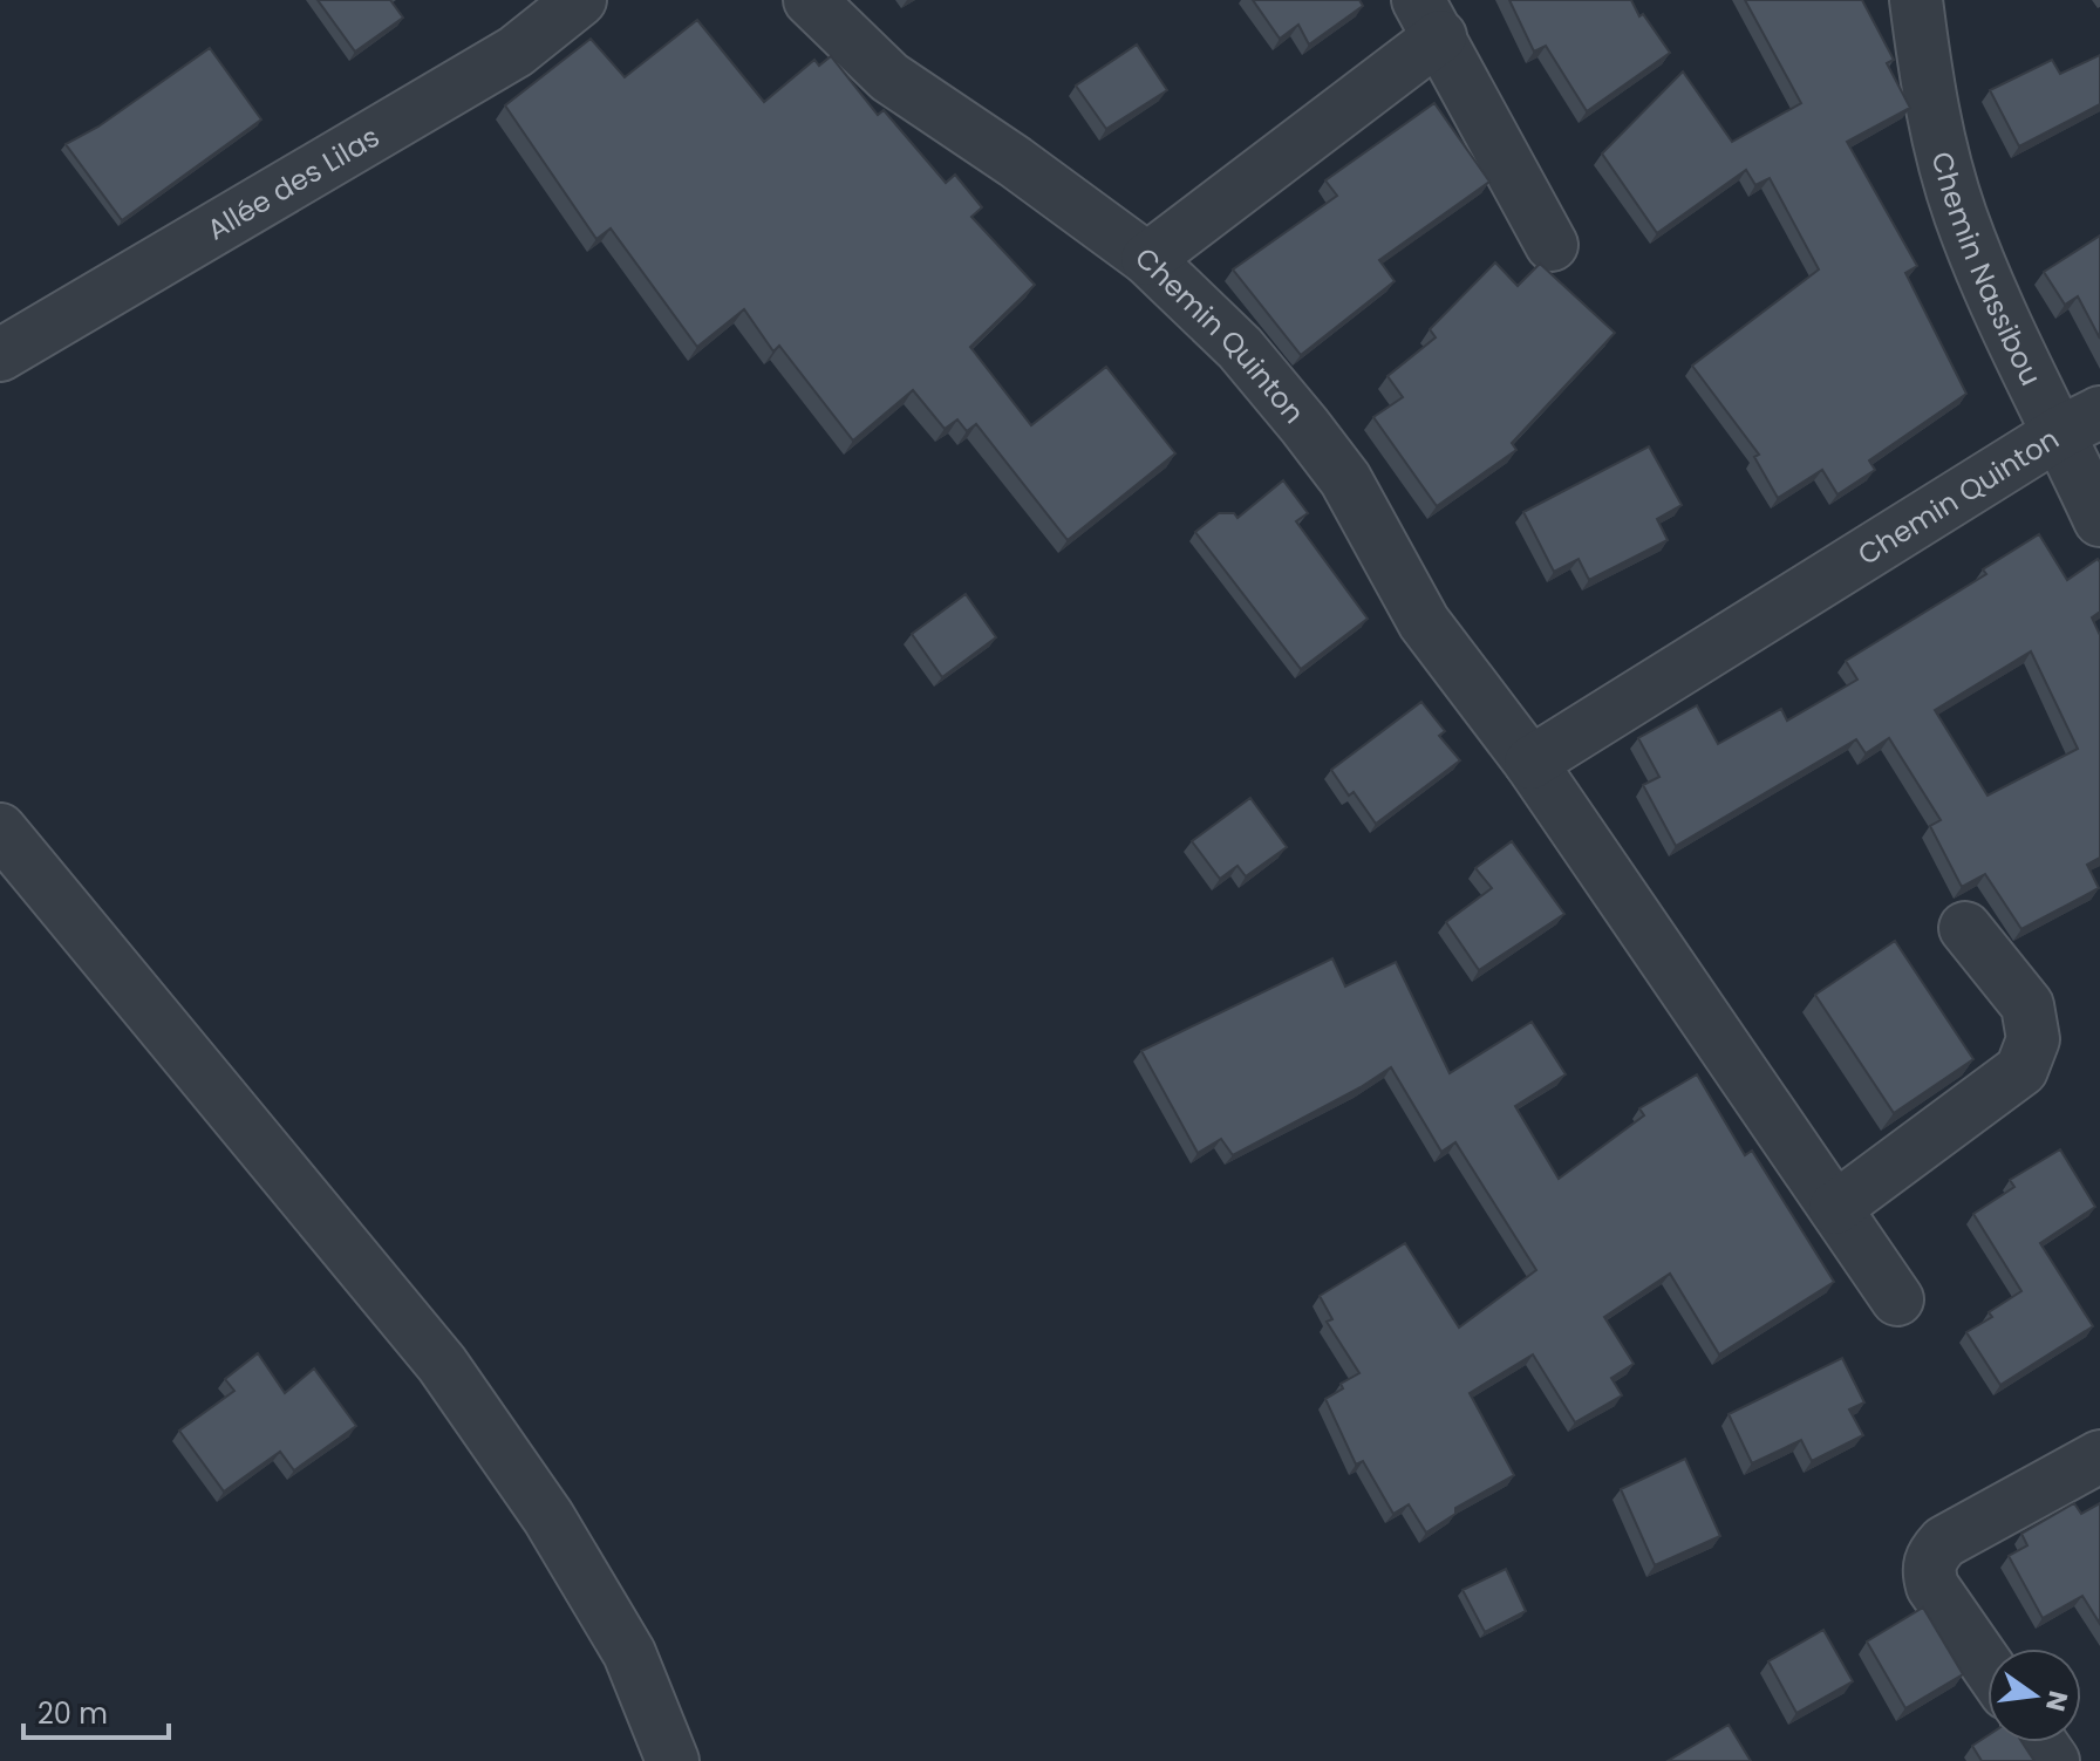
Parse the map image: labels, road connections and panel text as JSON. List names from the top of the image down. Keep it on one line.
{"streets":{"street":["Allée des Lilas","Chemin Nassibou","Chemin Quinton"]},"crossings":[["Chemin Nassibou","Chemin Quinton"]],"scale_bar":"20 m","north":"right"}
